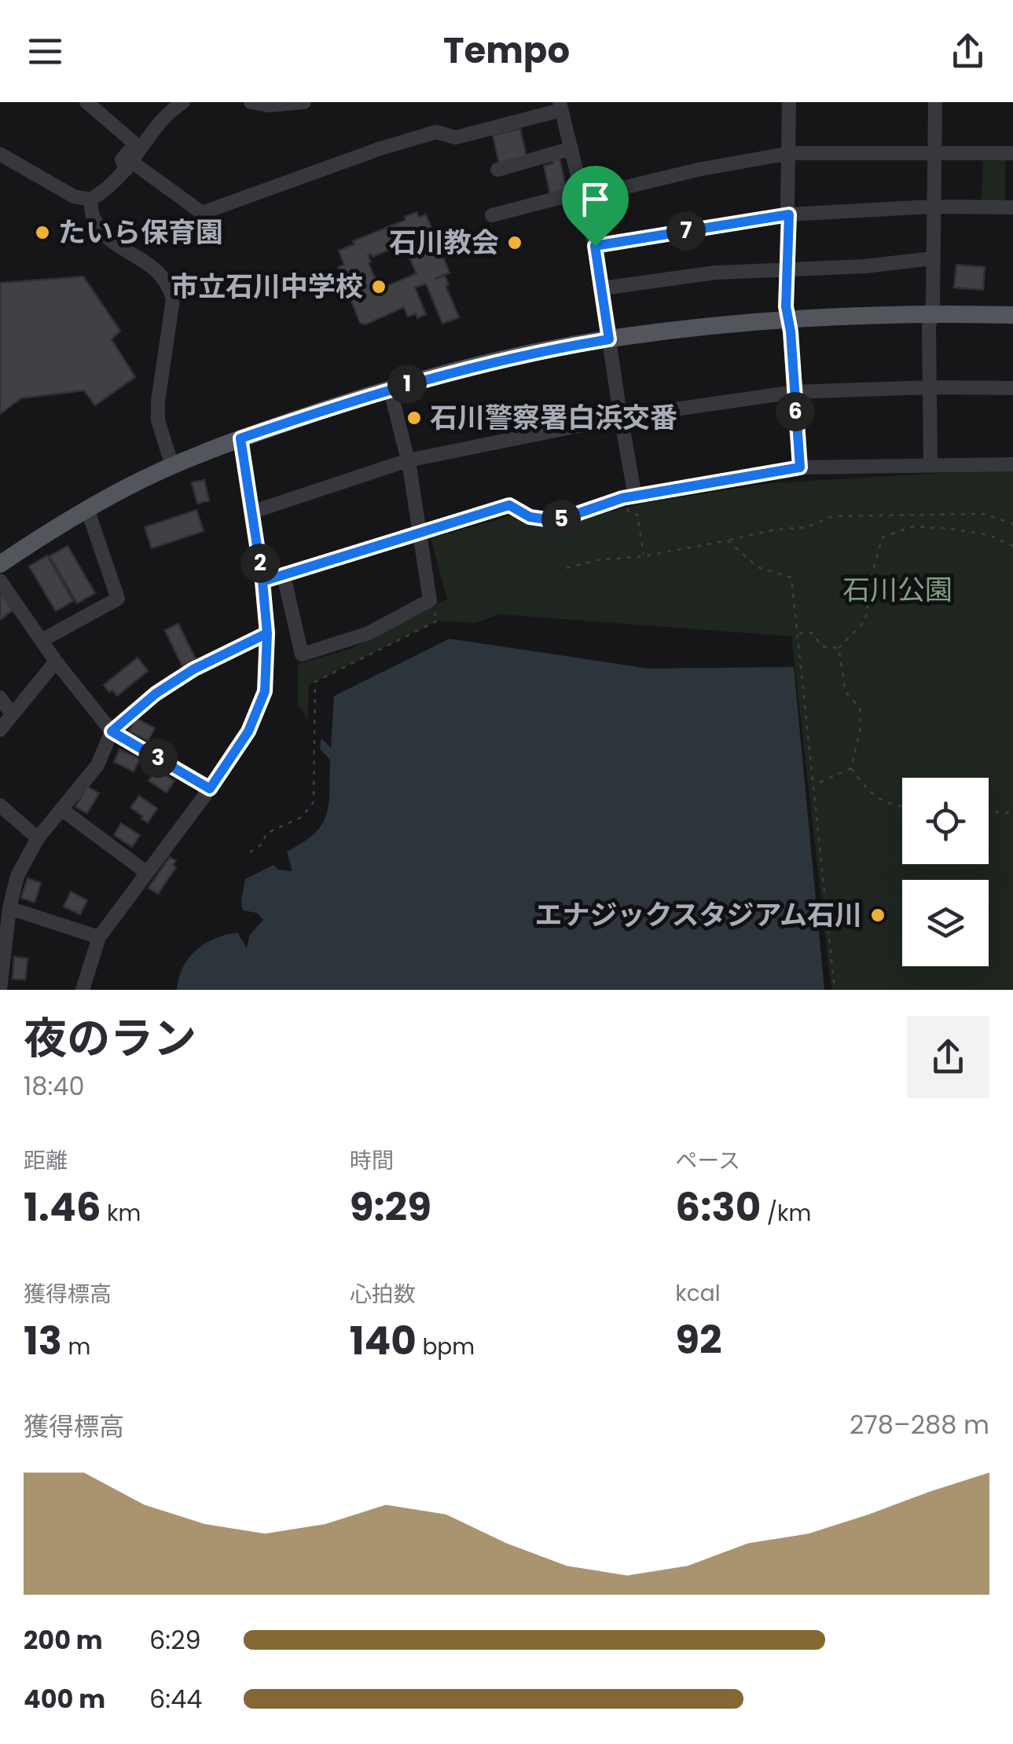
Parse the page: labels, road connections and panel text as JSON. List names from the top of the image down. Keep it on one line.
{"parks":["石川公園"],"places":["たいら保育園","石川教会","市立石川中学校","石川警察署白浜交番","エナジックスタジアム石川"],"page":{"header":"Tempo","pins":["7","1","6","5","2","3"],"heading":["夜のラン","18:40"],"stats":[["距離","1.46 km"],["時間","9:29"],["ペース","6:30 /km"],["獲得標高","13 m"],["心拍数","140 bpm"],["kcal","92"]],"chart":["獲得標高","278–288 m"],"list":[{"name":"200 m","note":"6:29"},{"name":"400 m","note":"6:44"}]}}
